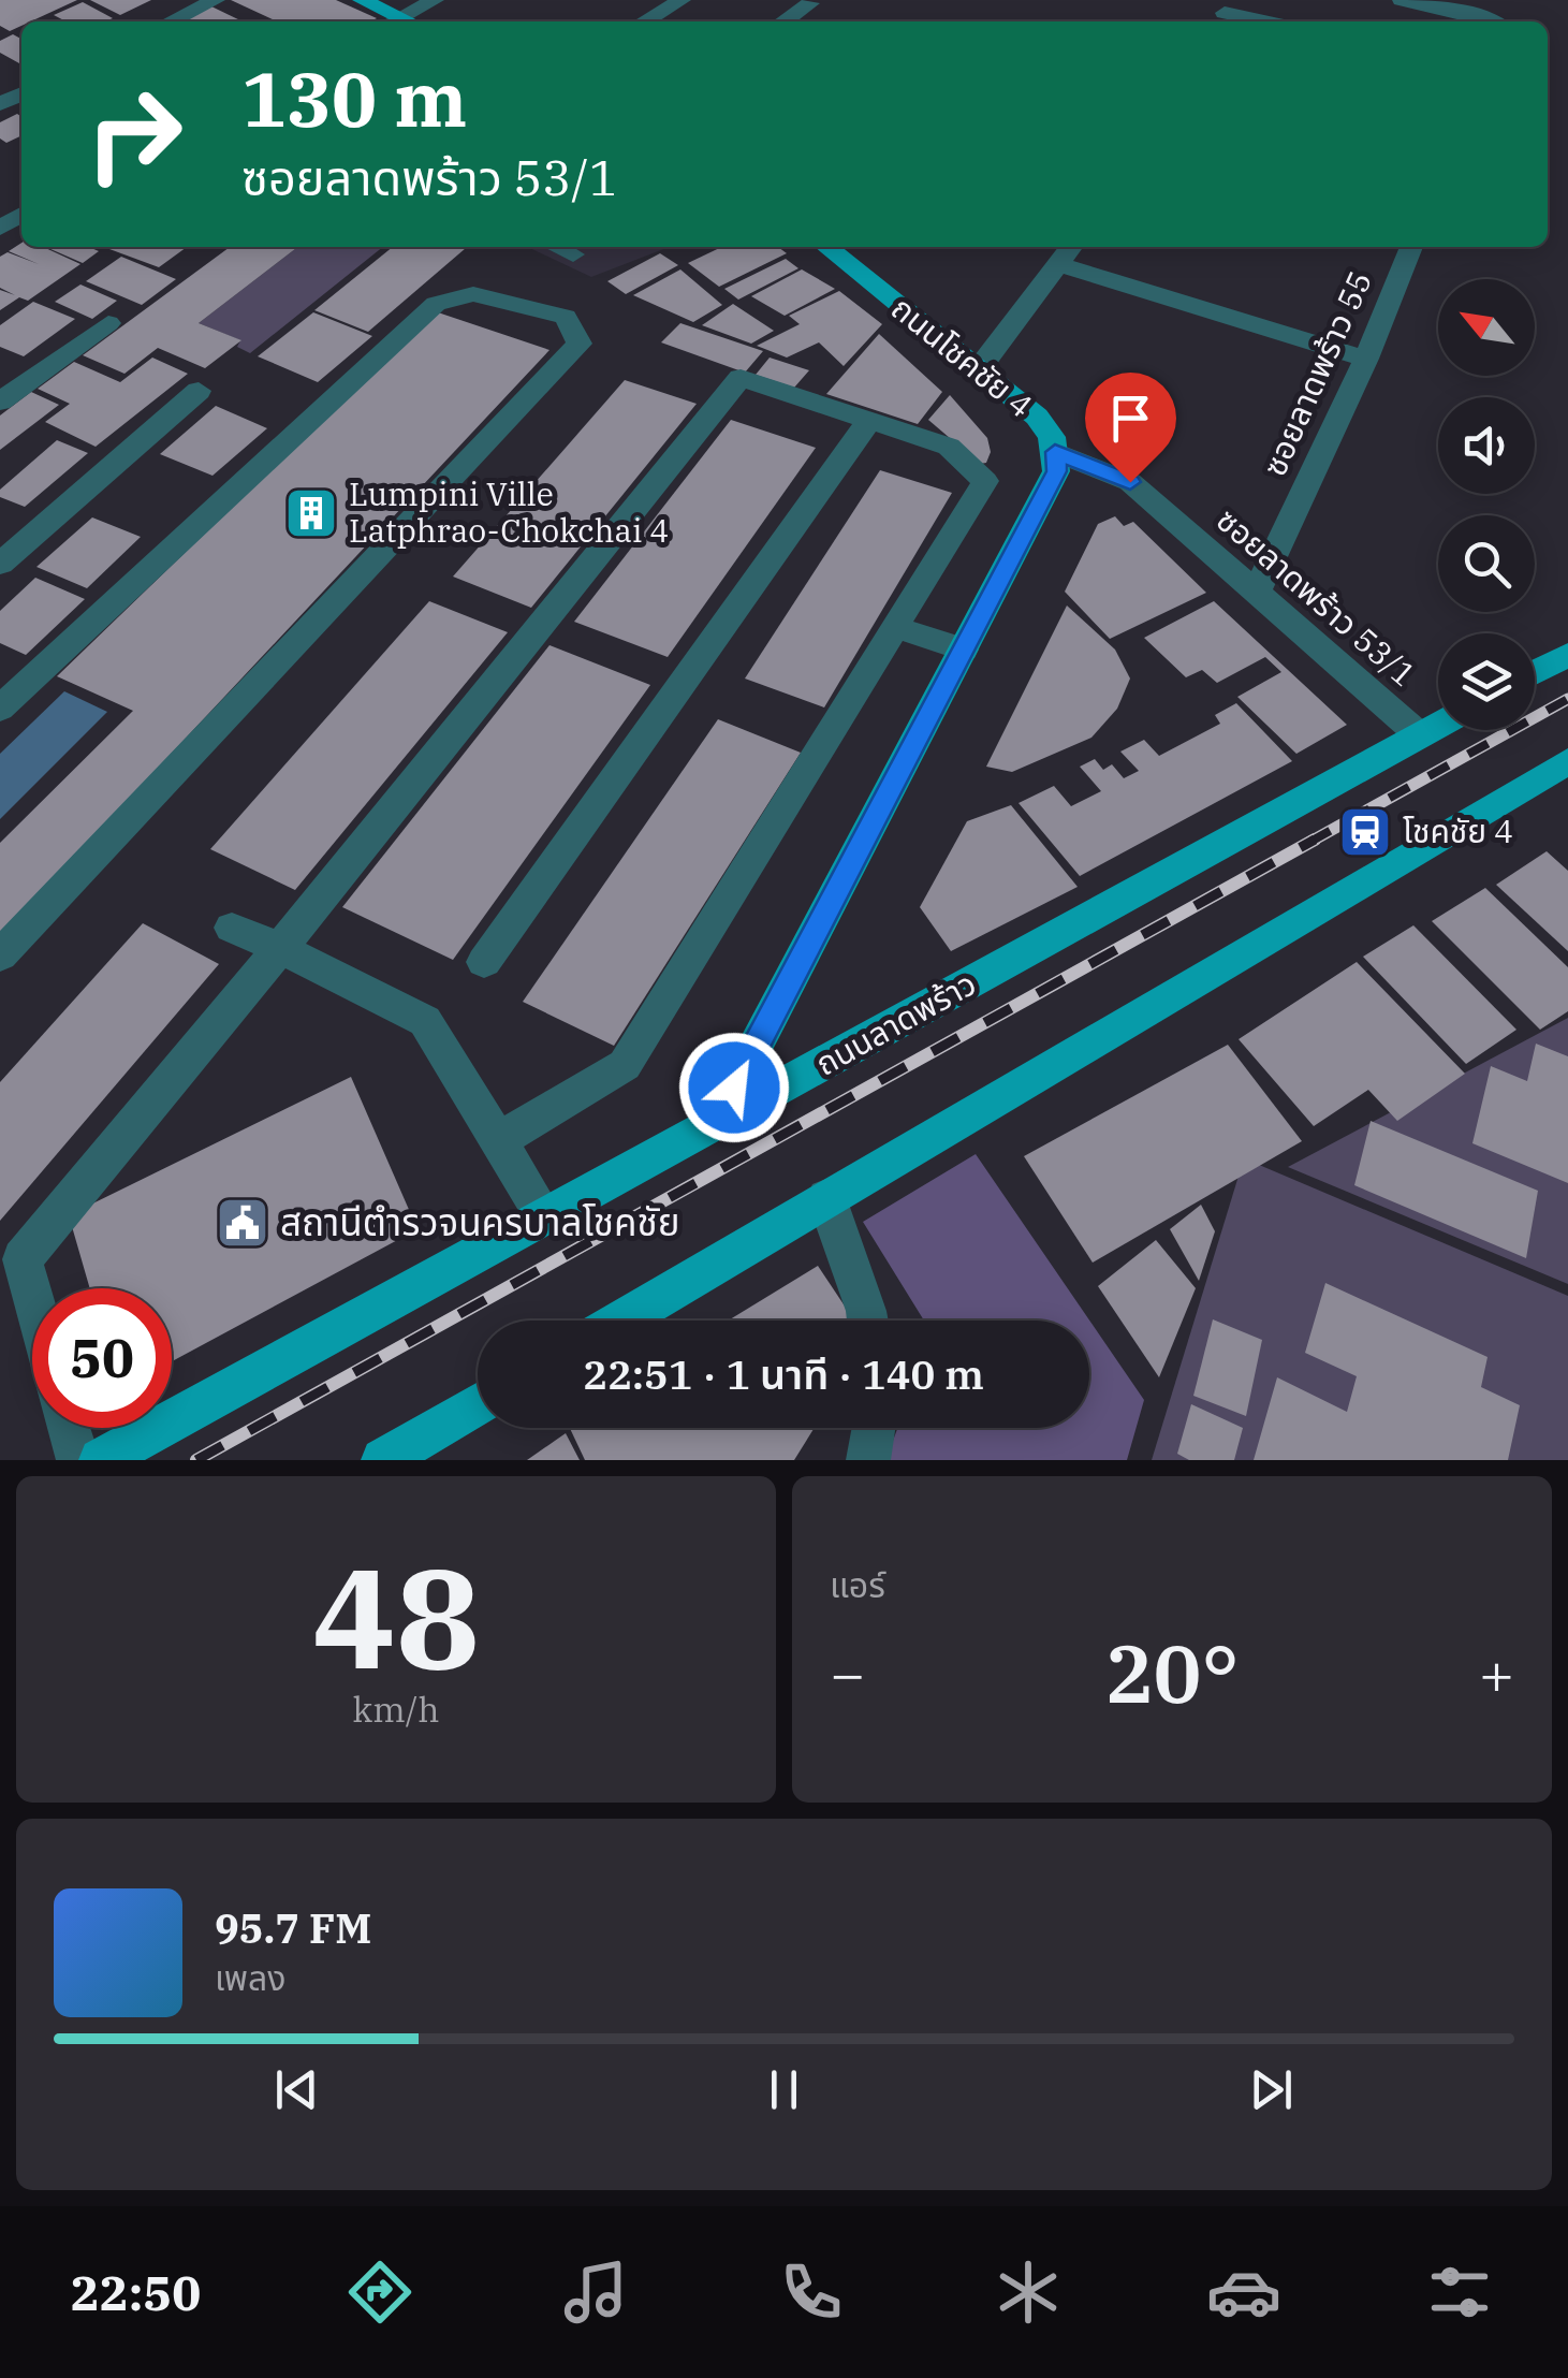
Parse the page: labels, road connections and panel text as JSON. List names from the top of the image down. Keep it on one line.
{"streets":{"main road":["ถนนโชคชัย 4","ถนนลาดพร้าว"],"street":["ซอยลาดพร้าว 55","ซอยลาดพร้าว 53/1"]},"crossings":[["ถนนโชคชัย 4","ซอยลาดพร้าว 53/1"],["ถนนโชคชัย 4","ถนนลาดพร้าว"],["ซอยลาดพร้าว 55","ซอยลาดพร้าว 53/1"],["ซอยลาดพร้าว 53/1","ถนนลาดพร้าว"]],"places":{"building":["Lumpini Ville Latphrao-Chokchai 4"],"station":["โชคชัย 4"],"public building":["สถานีตำรวจนครบาลโชคชัย"]},"north":"top left","page":{"turn":["130 m","ซอยลาดพร้าว 53/1"],"limit":"50","trip":"22:51 · 1 นาที · 140 m","tile":[["48","km/h"],"แอร์"],"heat":["−","20°","+"],"song":["95.7 FM","เพลง"],"tabs":"22:50"}}
